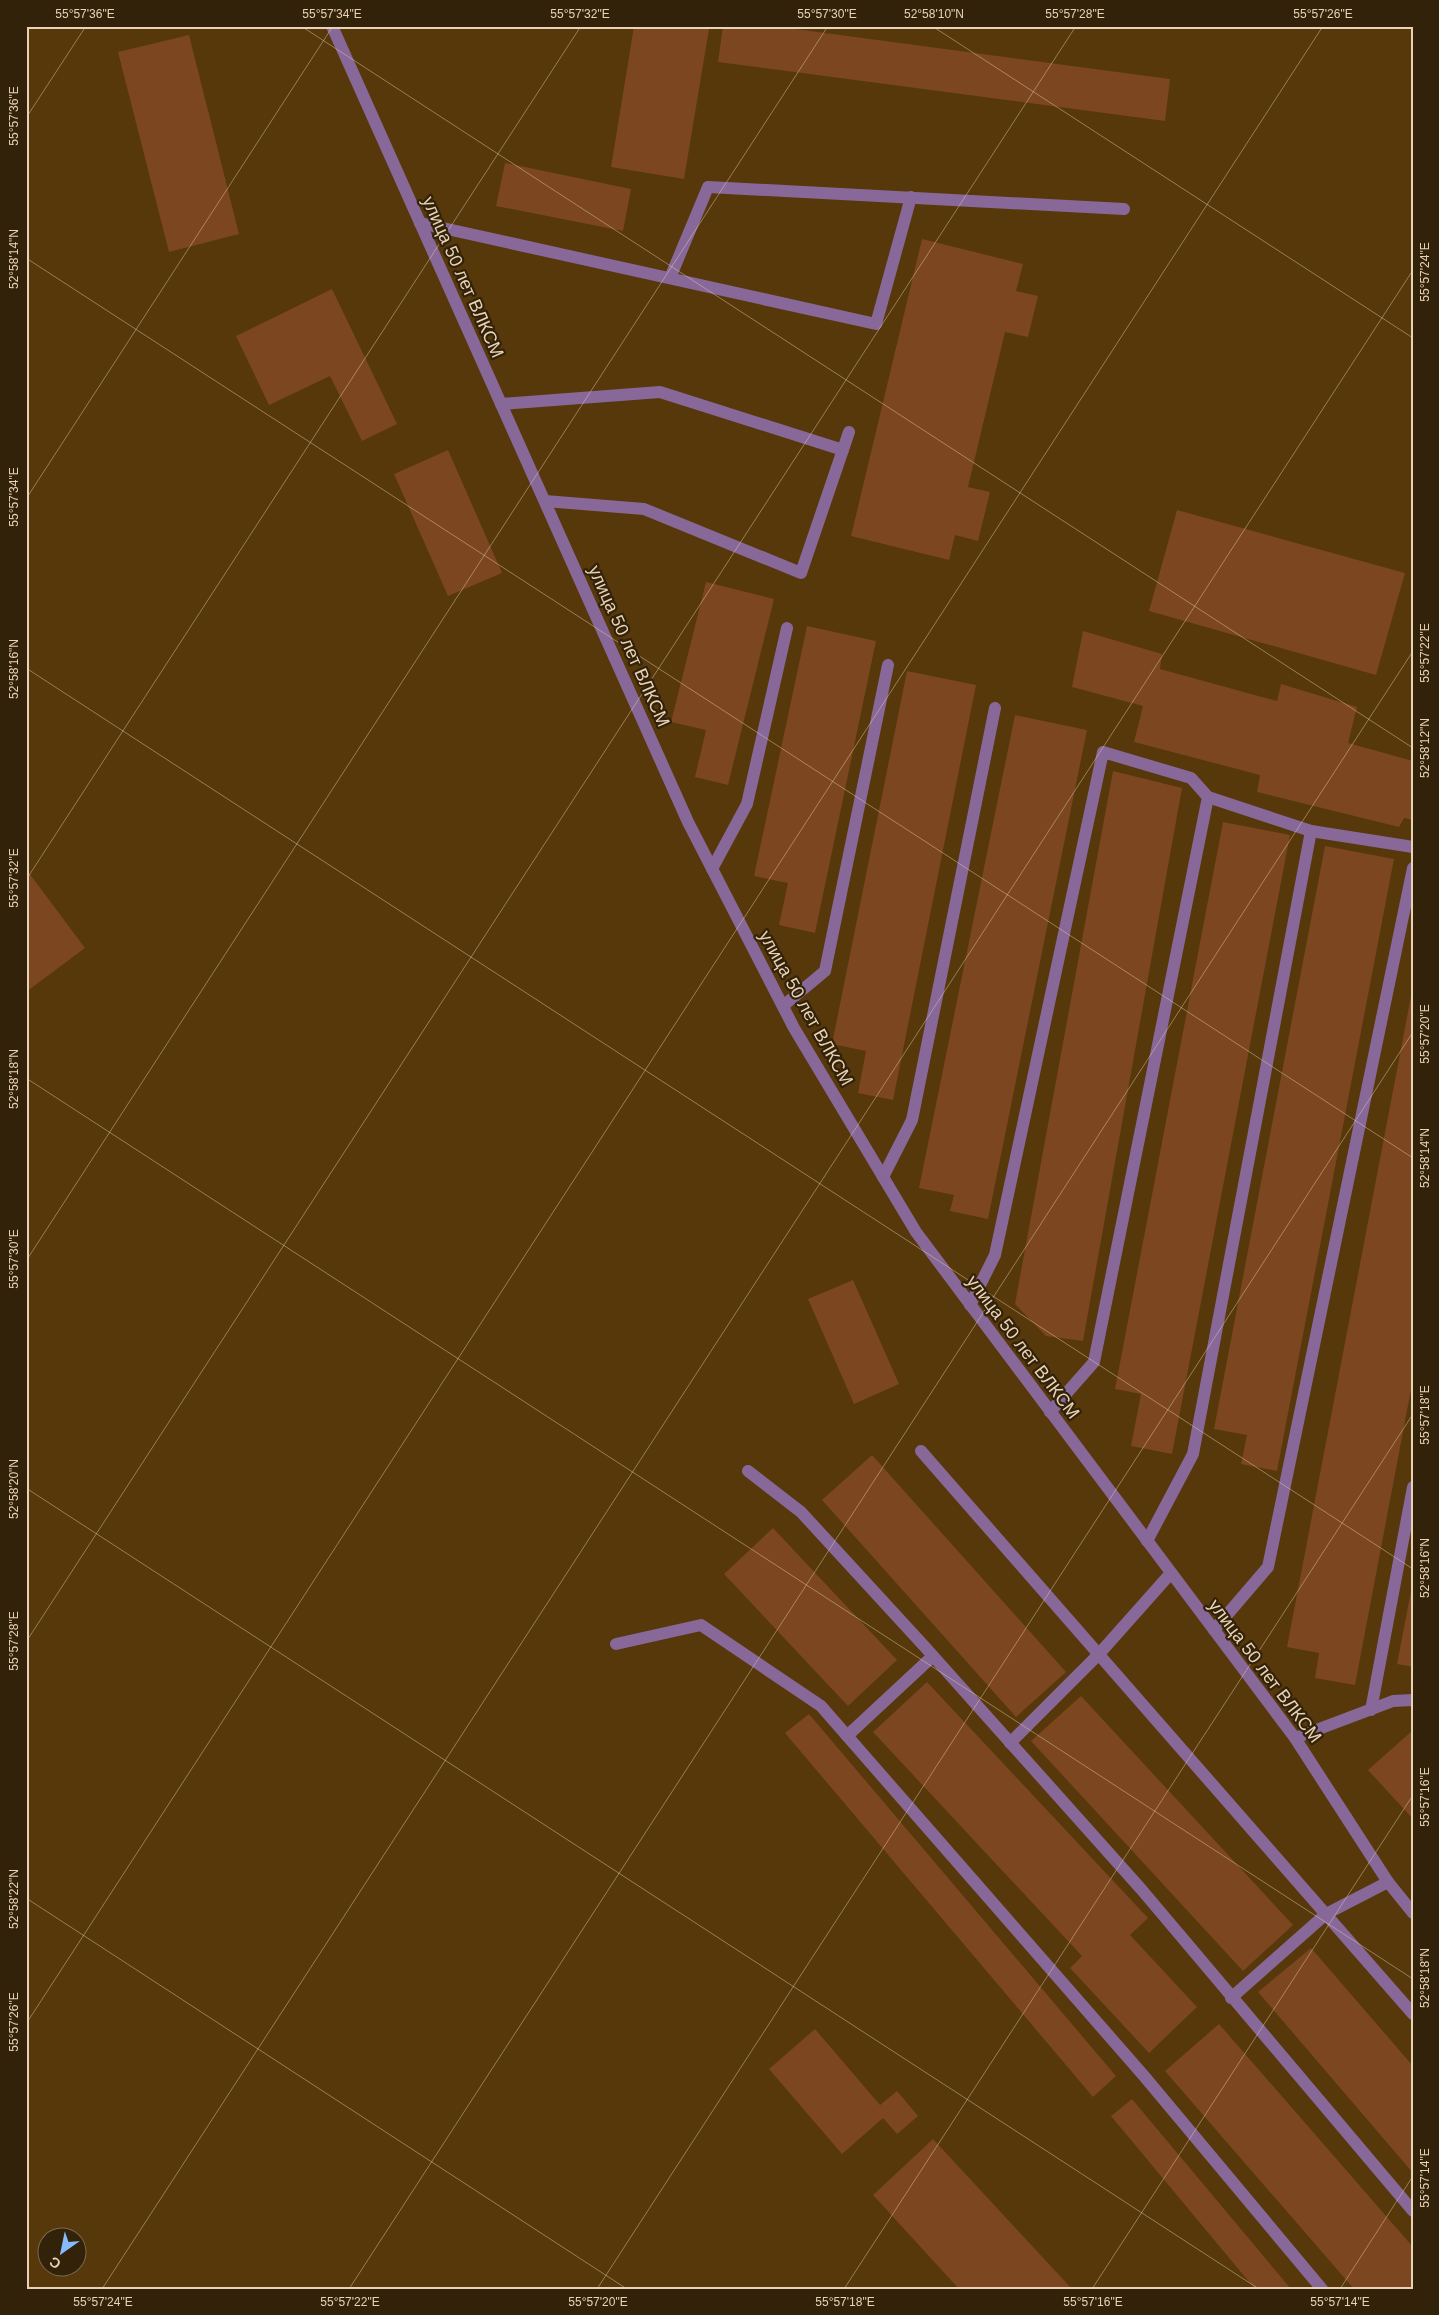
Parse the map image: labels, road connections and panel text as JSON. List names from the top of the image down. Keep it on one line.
{"streets":{"street":["улица 50 лет ВЛКСМ"]},"north":"bottom left","coordinates":["55°57'36\"E","55°57'34\"E","55°57'32\"E","55°57'30\"E","52°58'10\"N","55°57'28\"E","55°57'26\"E","52°58'14\"N","55°57'24\"E","55°57'22\"E","52°58'16\"N","52°58'12\"N","55°57'20\"E","52°58'18\"N","55°57'18\"E","52°58'20\"N","55°57'16\"E","52°58'22\"N","55°57'14\"E"]}
